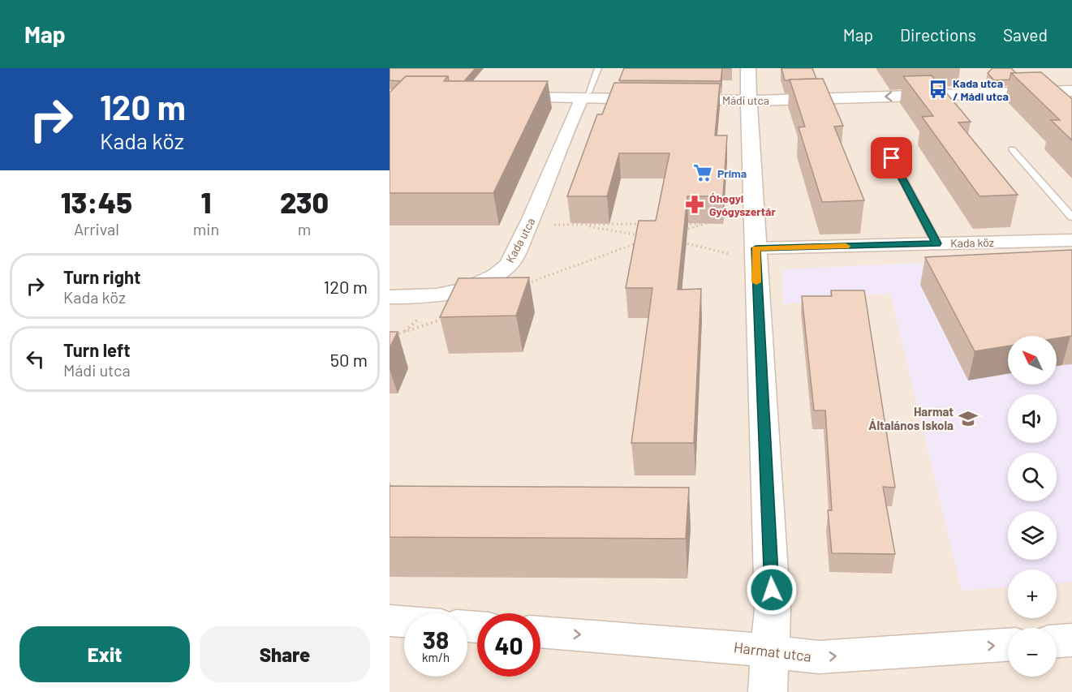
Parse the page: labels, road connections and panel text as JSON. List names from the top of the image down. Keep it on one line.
{"streets":{"street":["Mádi utca","Kada utca","Kada köz","Harmat utca"]},"crossings":[["Mádi utca","Kada utca"]],"one_way":["Mádi utca","Harmat utca"],"places":{"bus stop":["Kada utca / Mádi utca"],"supermarket":["Príma"],"pharmacy":["Óhegyi Gyógyszertár"],"school or university":["Harmat Általános Iskola"]},"north":"top left","page":{"header":"Map","nav":["Map","Directions","Saved"],"turn":["120 m","Kada köz"],"eta":["13:45","Arrival","1","min","230","m"],"list":[{"name":"Turn right","note":"Kada köz","value":"120 m"},{"name":"Turn left","note":"Mádi utca","value":"50 m"}],"map_buttons":["+","−"],"speed":"38 km/h","limit":"40","buttons":["Exit","Share"]}}
